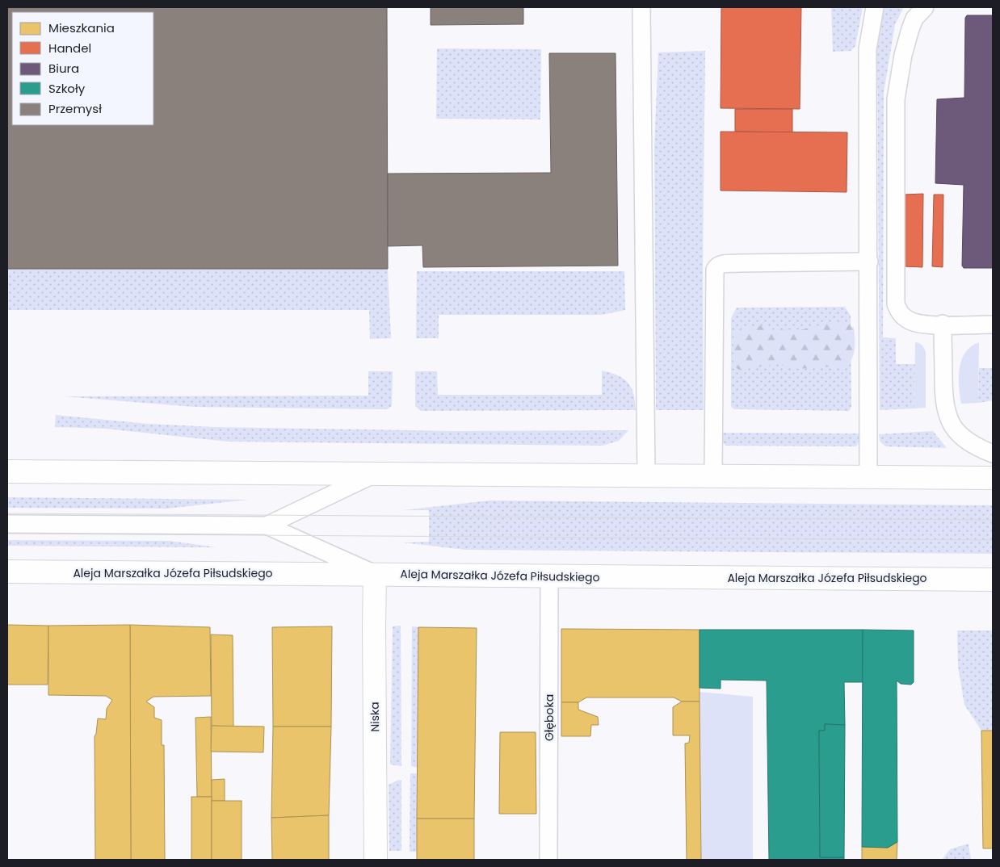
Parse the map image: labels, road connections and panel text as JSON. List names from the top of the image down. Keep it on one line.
{"streets":{"main road":["Aleja Marszałka Józefa Piłsudskiego","Niska"],"lane":["Głęboka"]},"crossings":[["Aleja Marszałka Józefa Piłsudskiego","Niska"],["Aleja Marszałka Józefa Piłsudskiego","Głęboka"]],"legend":["Mieszkania","Handel","Biura","Szkoły","Przemysł"]}
